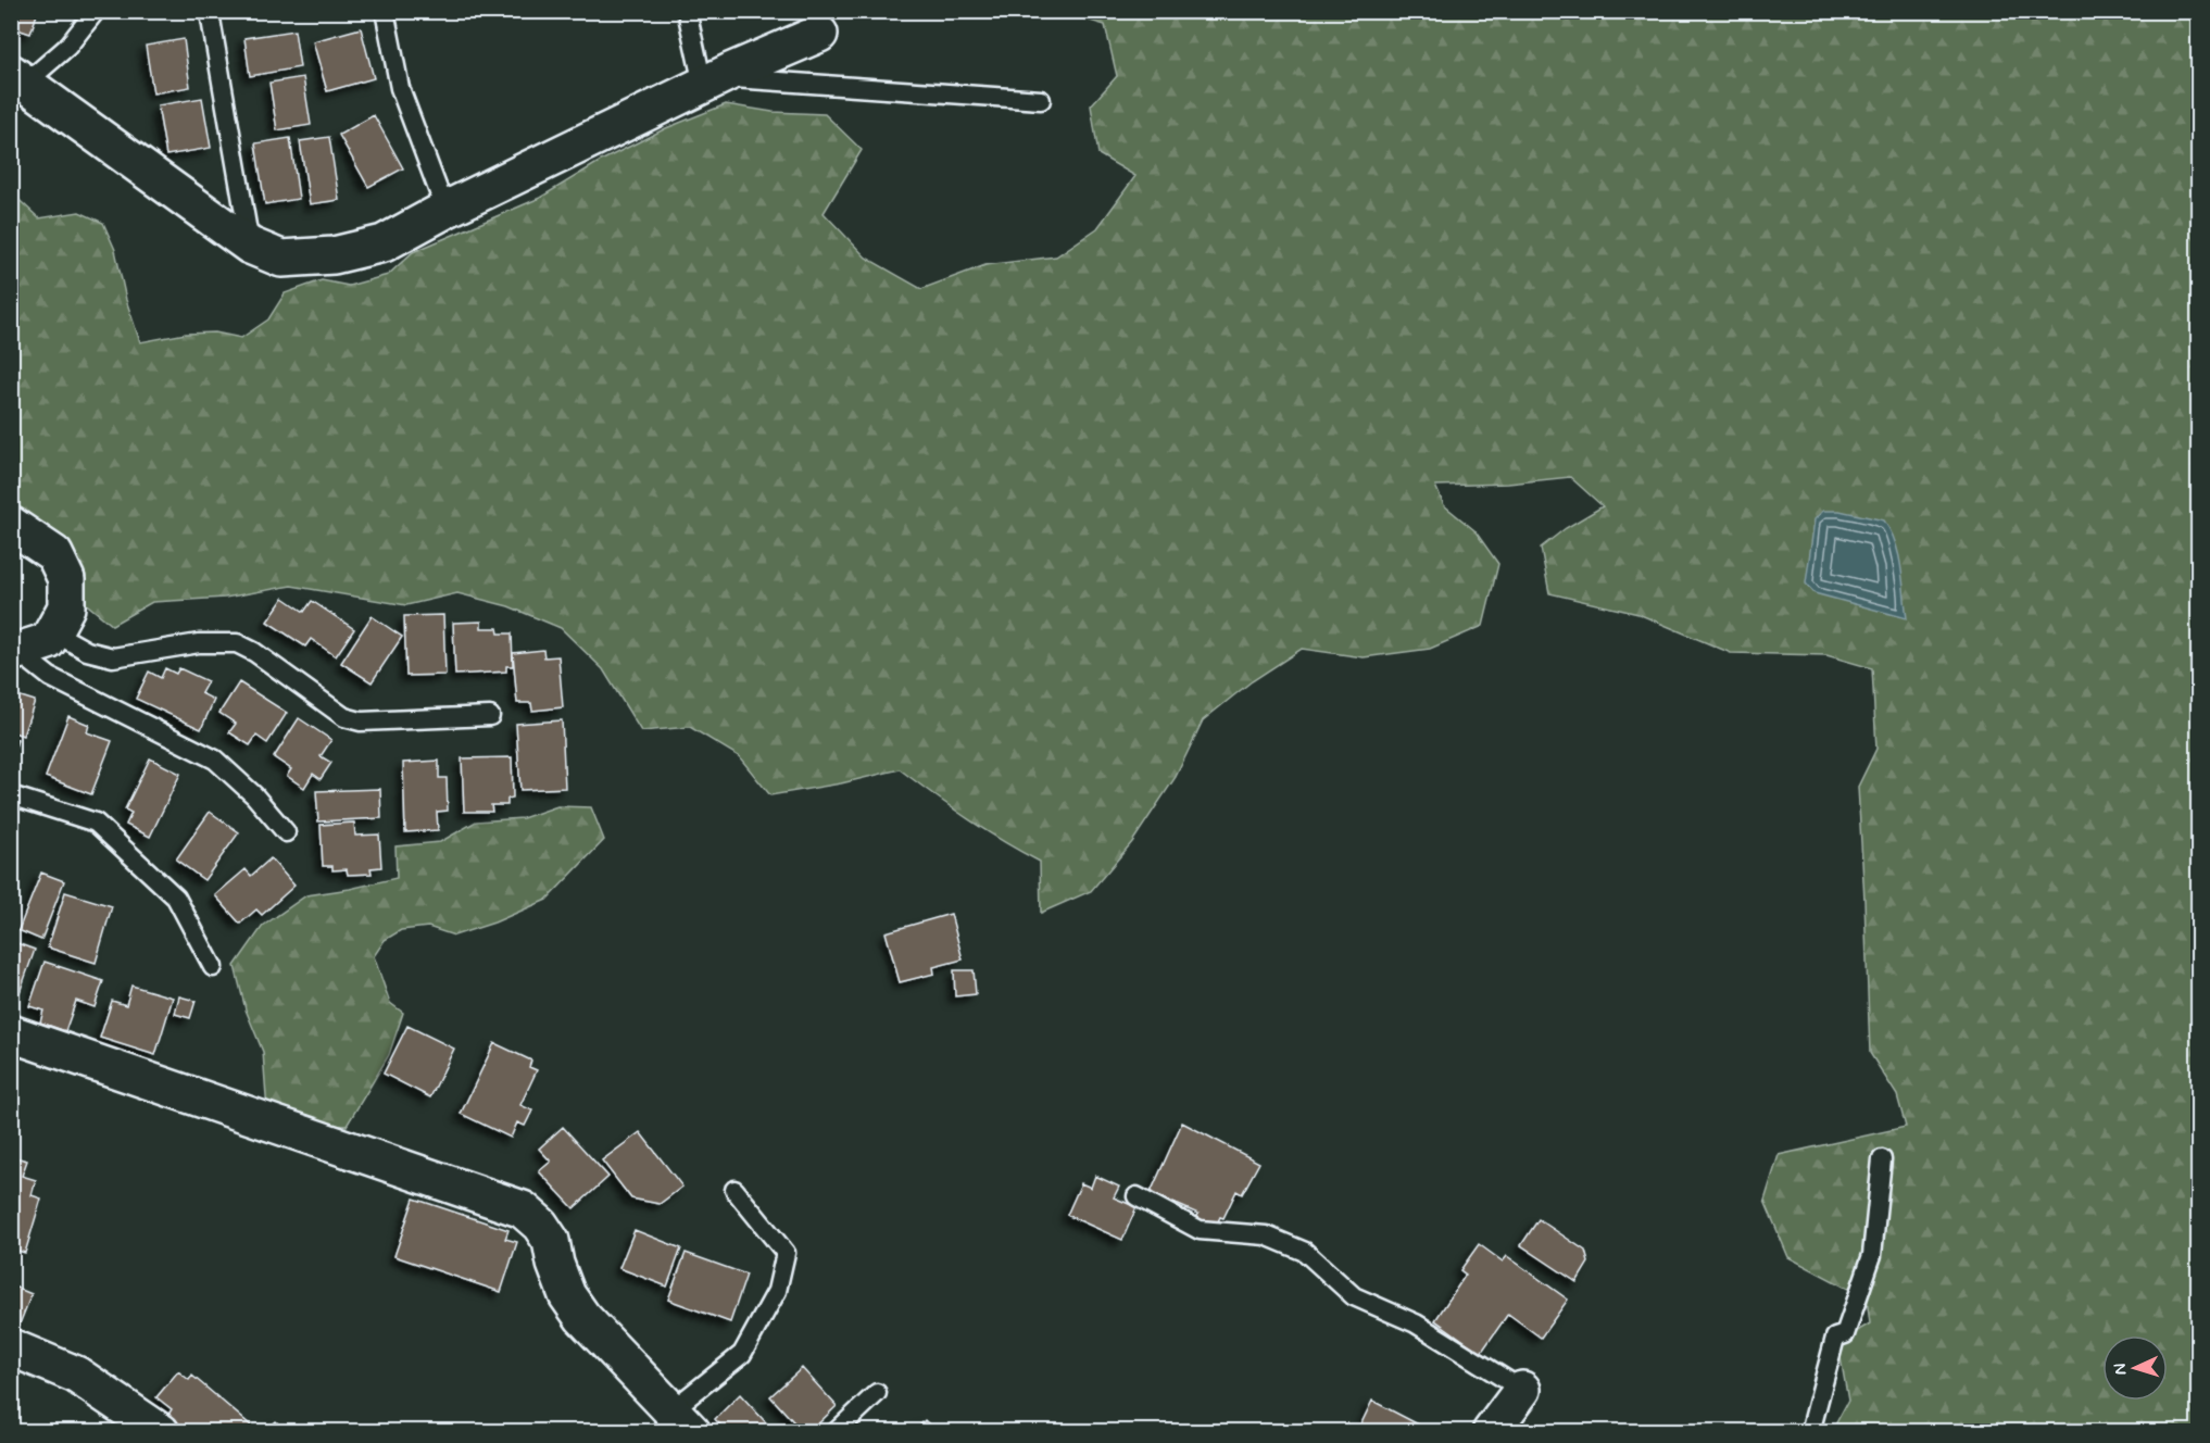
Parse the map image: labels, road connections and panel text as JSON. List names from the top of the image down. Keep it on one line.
{"north":"left"}
